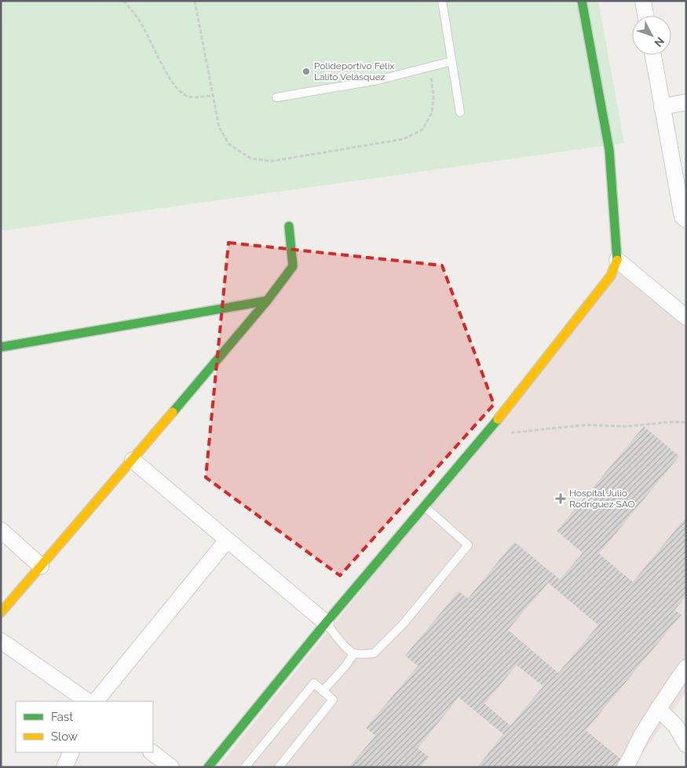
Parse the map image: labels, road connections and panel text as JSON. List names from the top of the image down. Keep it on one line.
{"places":{"other":["Polideportivo Félix Lalito Velásquez"],"health":["Hospital Julio Rodríguez SAO"]},"legend":["Fast","Slow"],"north":"bottom right"}
